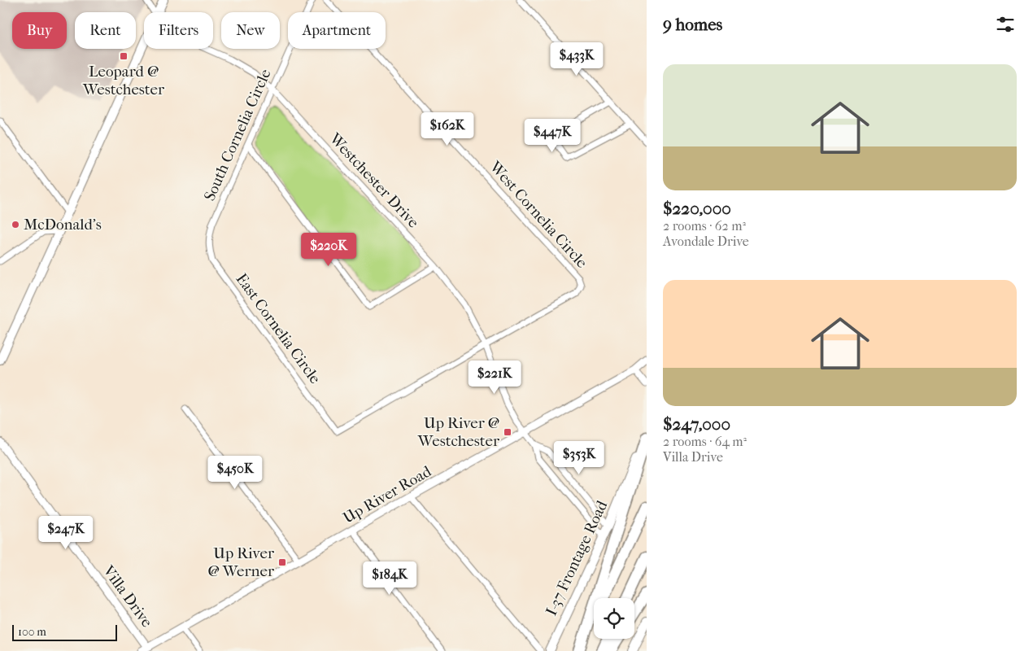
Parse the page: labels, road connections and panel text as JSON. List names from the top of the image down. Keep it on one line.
{"streets":{"main road":["I-37 Frontage Road"],"street":["South Cornelia Circle","Westchester Drive","West Cornelia Circle","East Cornelia Circle","Up River Road","Villa Drive"]},"crossings":[["South Cornelia Circle","Westchester Drive"],["South Cornelia Circle","East Cornelia Circle"],["Westchester Drive","West Cornelia Circle"],["Westchester Drive","East Cornelia Circle"],["Westchester Drive","Up River Road"],["West Cornelia Circle","East Cornelia Circle"],["Up River Road","Villa Drive"]],"places":{"transit":["Leopard @ Westchester","Up River @ Westchester","Up River @ Werner"],"other":["McDonald's"]},"scale_bar":"100 m","page":{"heading":"9 homes","chip":["Buy","Rent","Filters","New","Apartment"],"price":["$433K","$162K","$447K","$220K","$221K","$353K","$450K","$247K","$184K"],"list":[{"name":"$220,000","note":"2 rooms · 62 m² · Avondale Drive"},{"name":"$247,000","note":"2 rooms · 64 m² · Villa Drive"}],"scale":"100 m"}}
